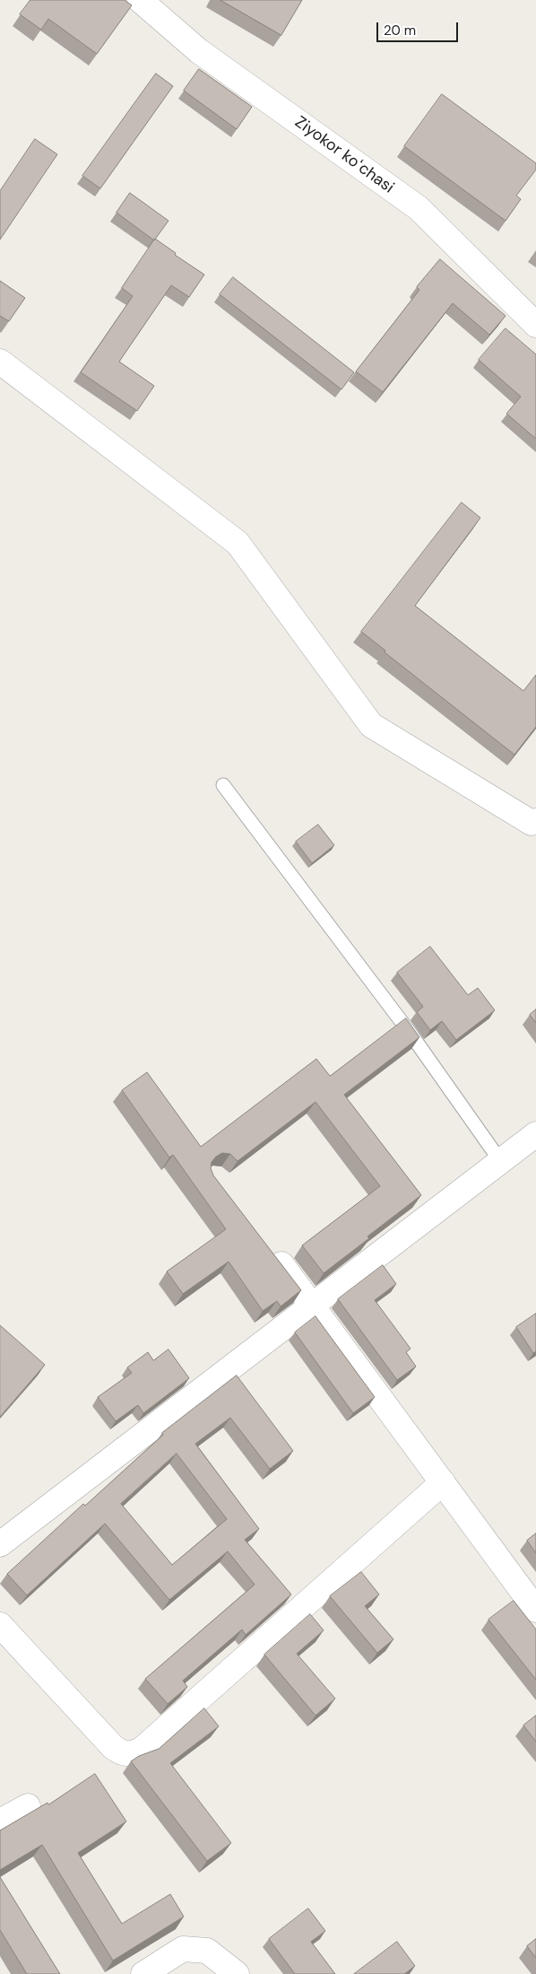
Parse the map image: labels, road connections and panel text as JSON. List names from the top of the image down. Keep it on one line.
{"streets":{"street":["Ziyokor koʻchasi"]},"scale_bar":"20 m"}
